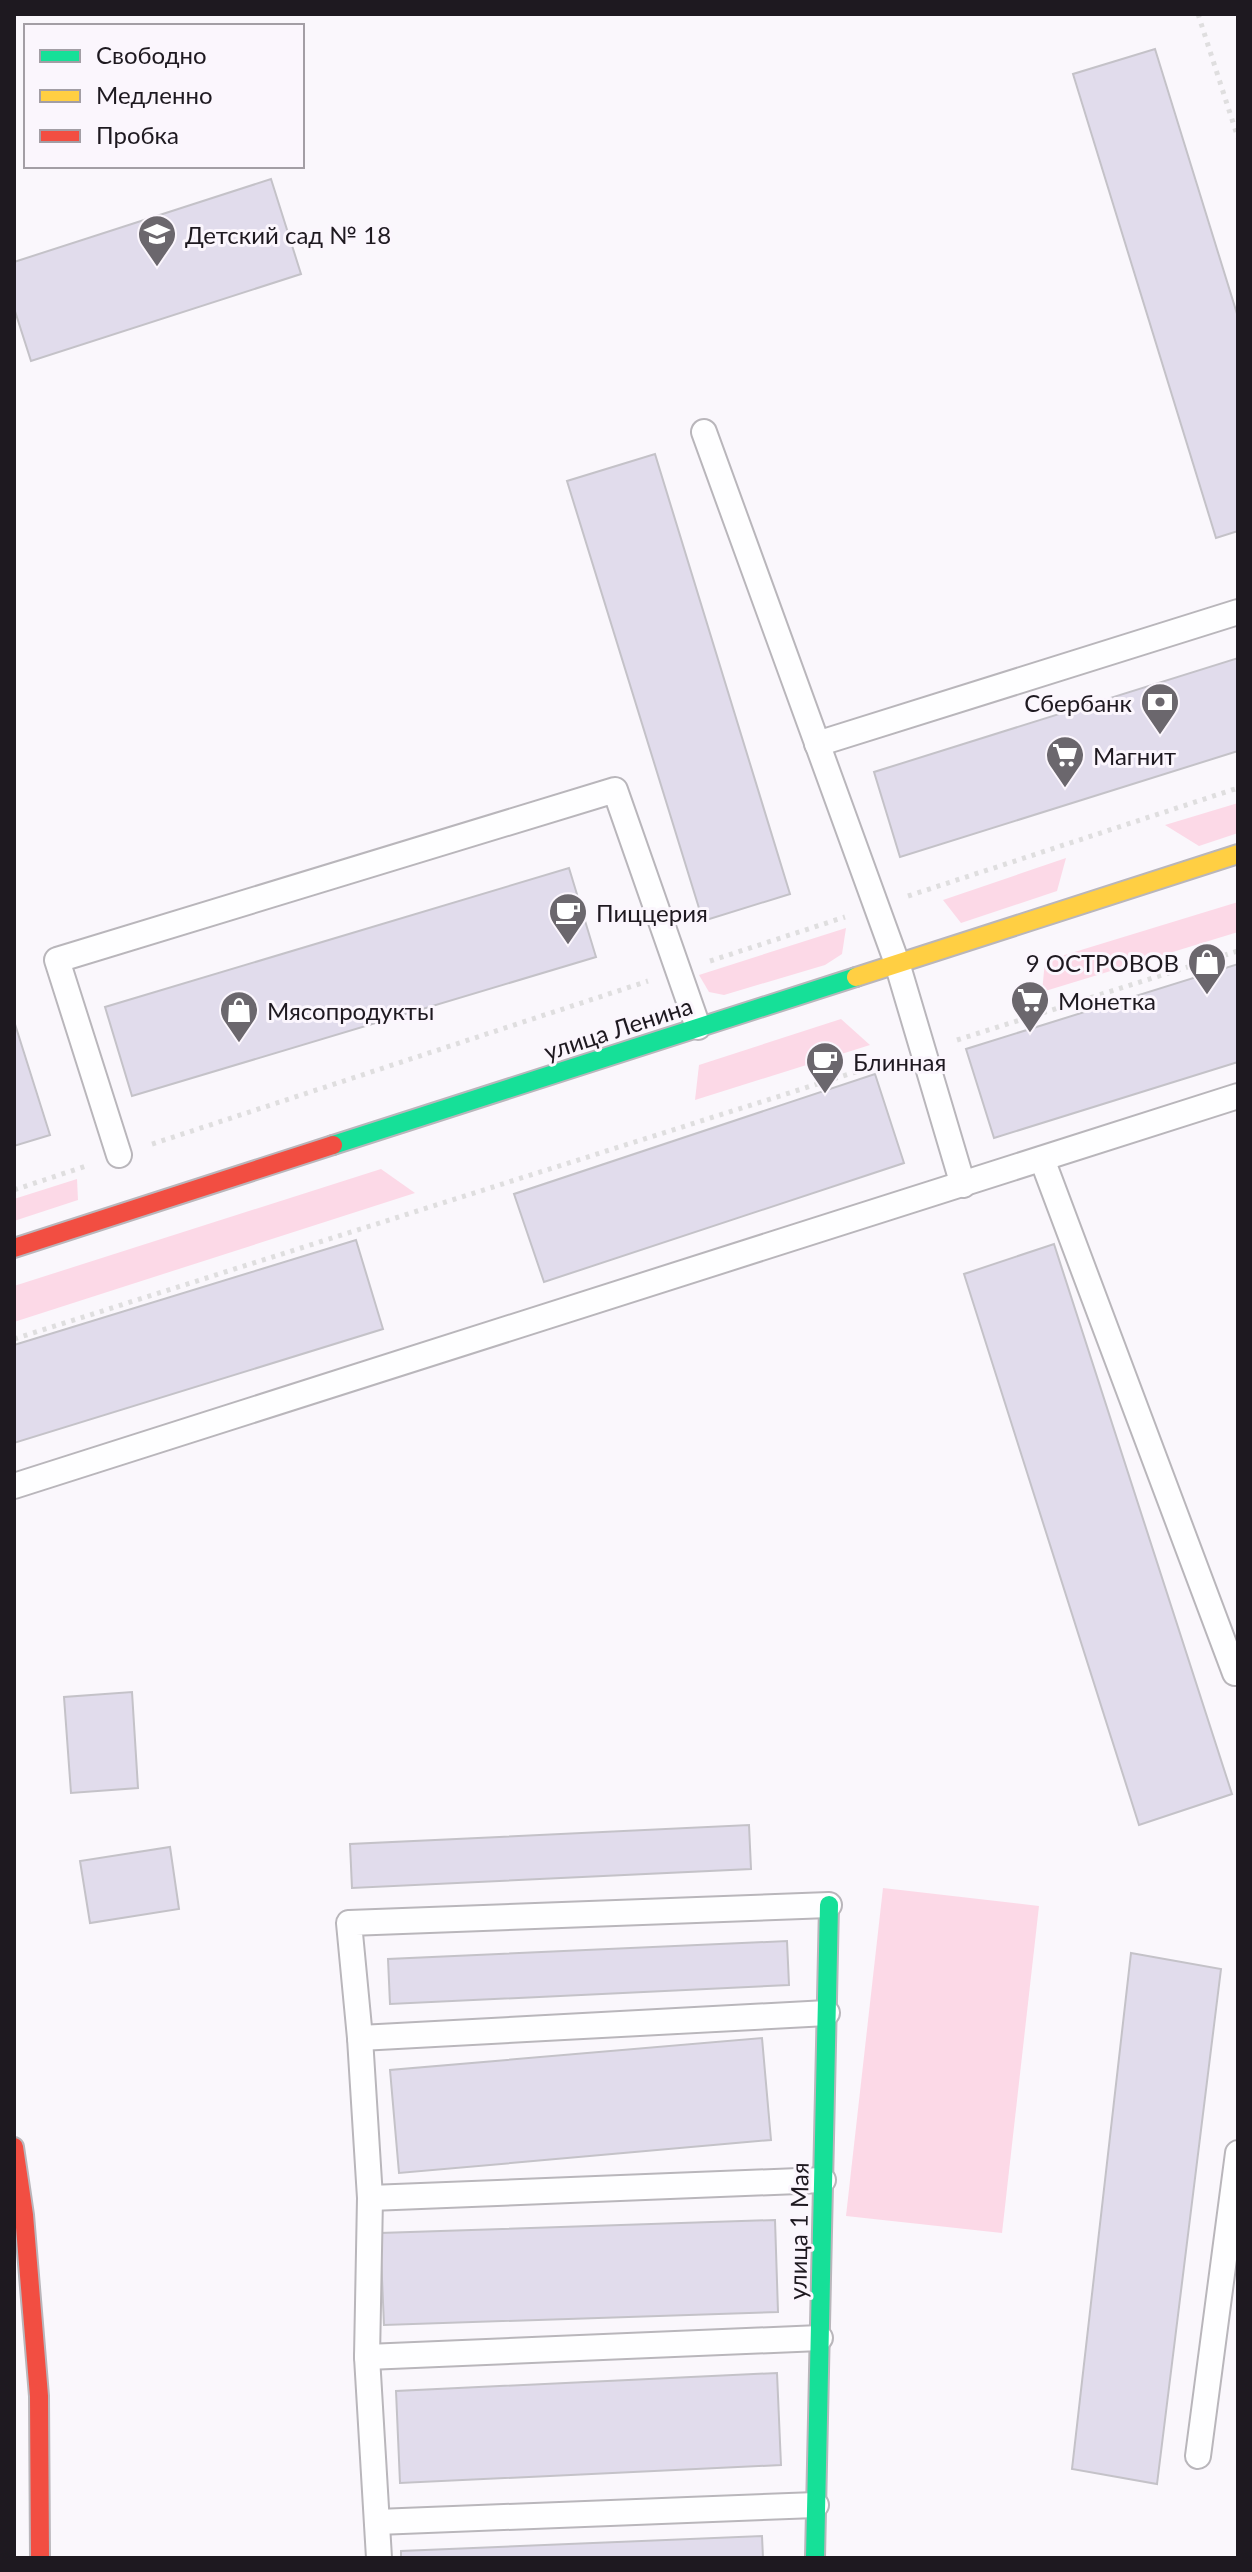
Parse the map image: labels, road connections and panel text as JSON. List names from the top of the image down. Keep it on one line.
{"streets":{"main road":["улица Ленина","улица 1 Мая"]},"places":{"school or university":["Детский сад № 18"],"bank":["Сбербанк"],"supermarket":["Магнит","Монетка"],"cafe":["Пиццерия","Блинная"],"shop":["9 ОСТРОВОВ","Мясопродукты"]},"legend":["Свободно","Медленно","Пробка"]}
